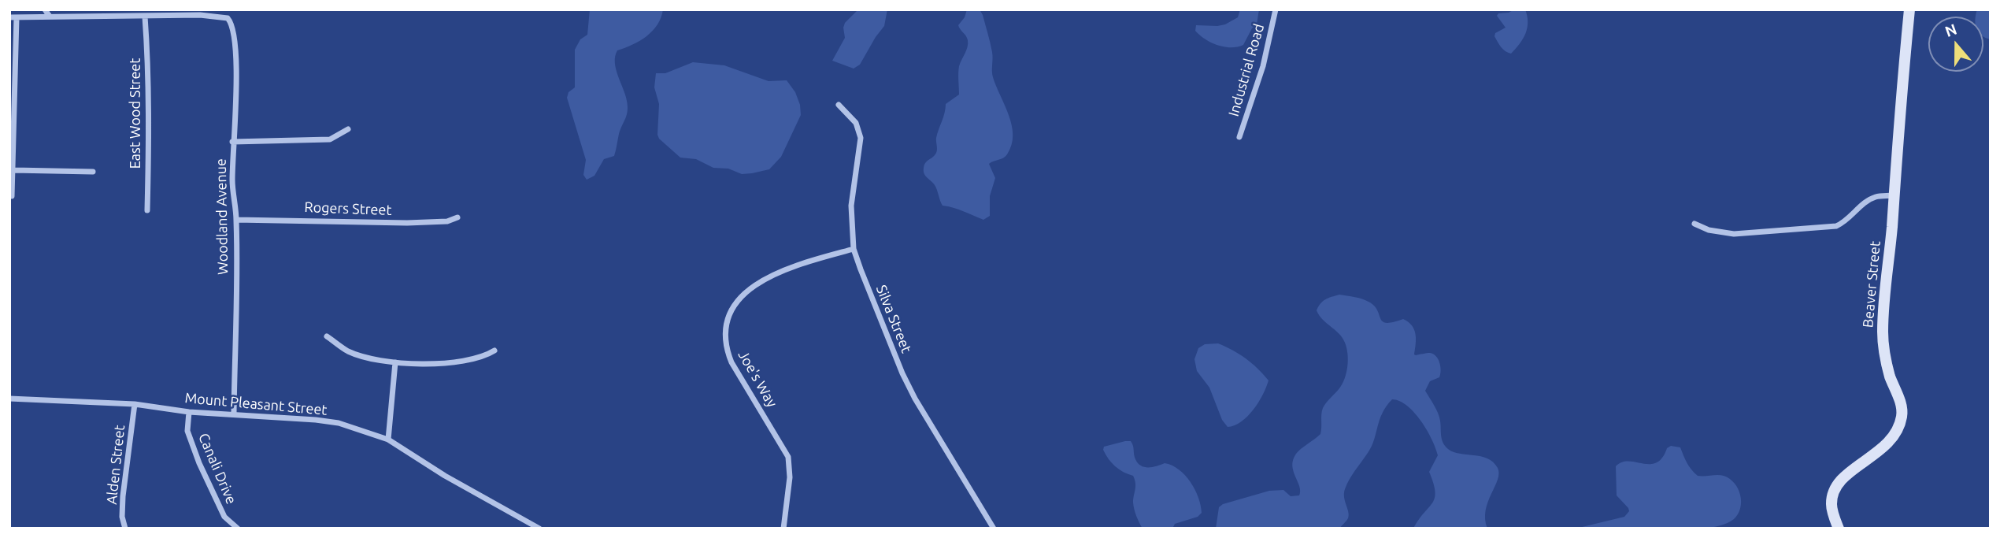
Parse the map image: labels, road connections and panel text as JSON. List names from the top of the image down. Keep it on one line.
{"streets":{"street":["Industrial Road","East Wood Street","Rogers Street","Woodland Avenue","Beaver Street","Silva Street","Joe's Way","Mount Pleasant Street","Alden Street","Canali Drive"]},"crossings":[["East Wood Street","Woodland Avenue"],["Rogers Street","Woodland Avenue"],["Woodland Avenue","Mount Pleasant Street"],["Silva Street","Joe's Way"],["Mount Pleasant Street","Alden Street"],["Mount Pleasant Street","Canali Drive"]],"north":"top"}
